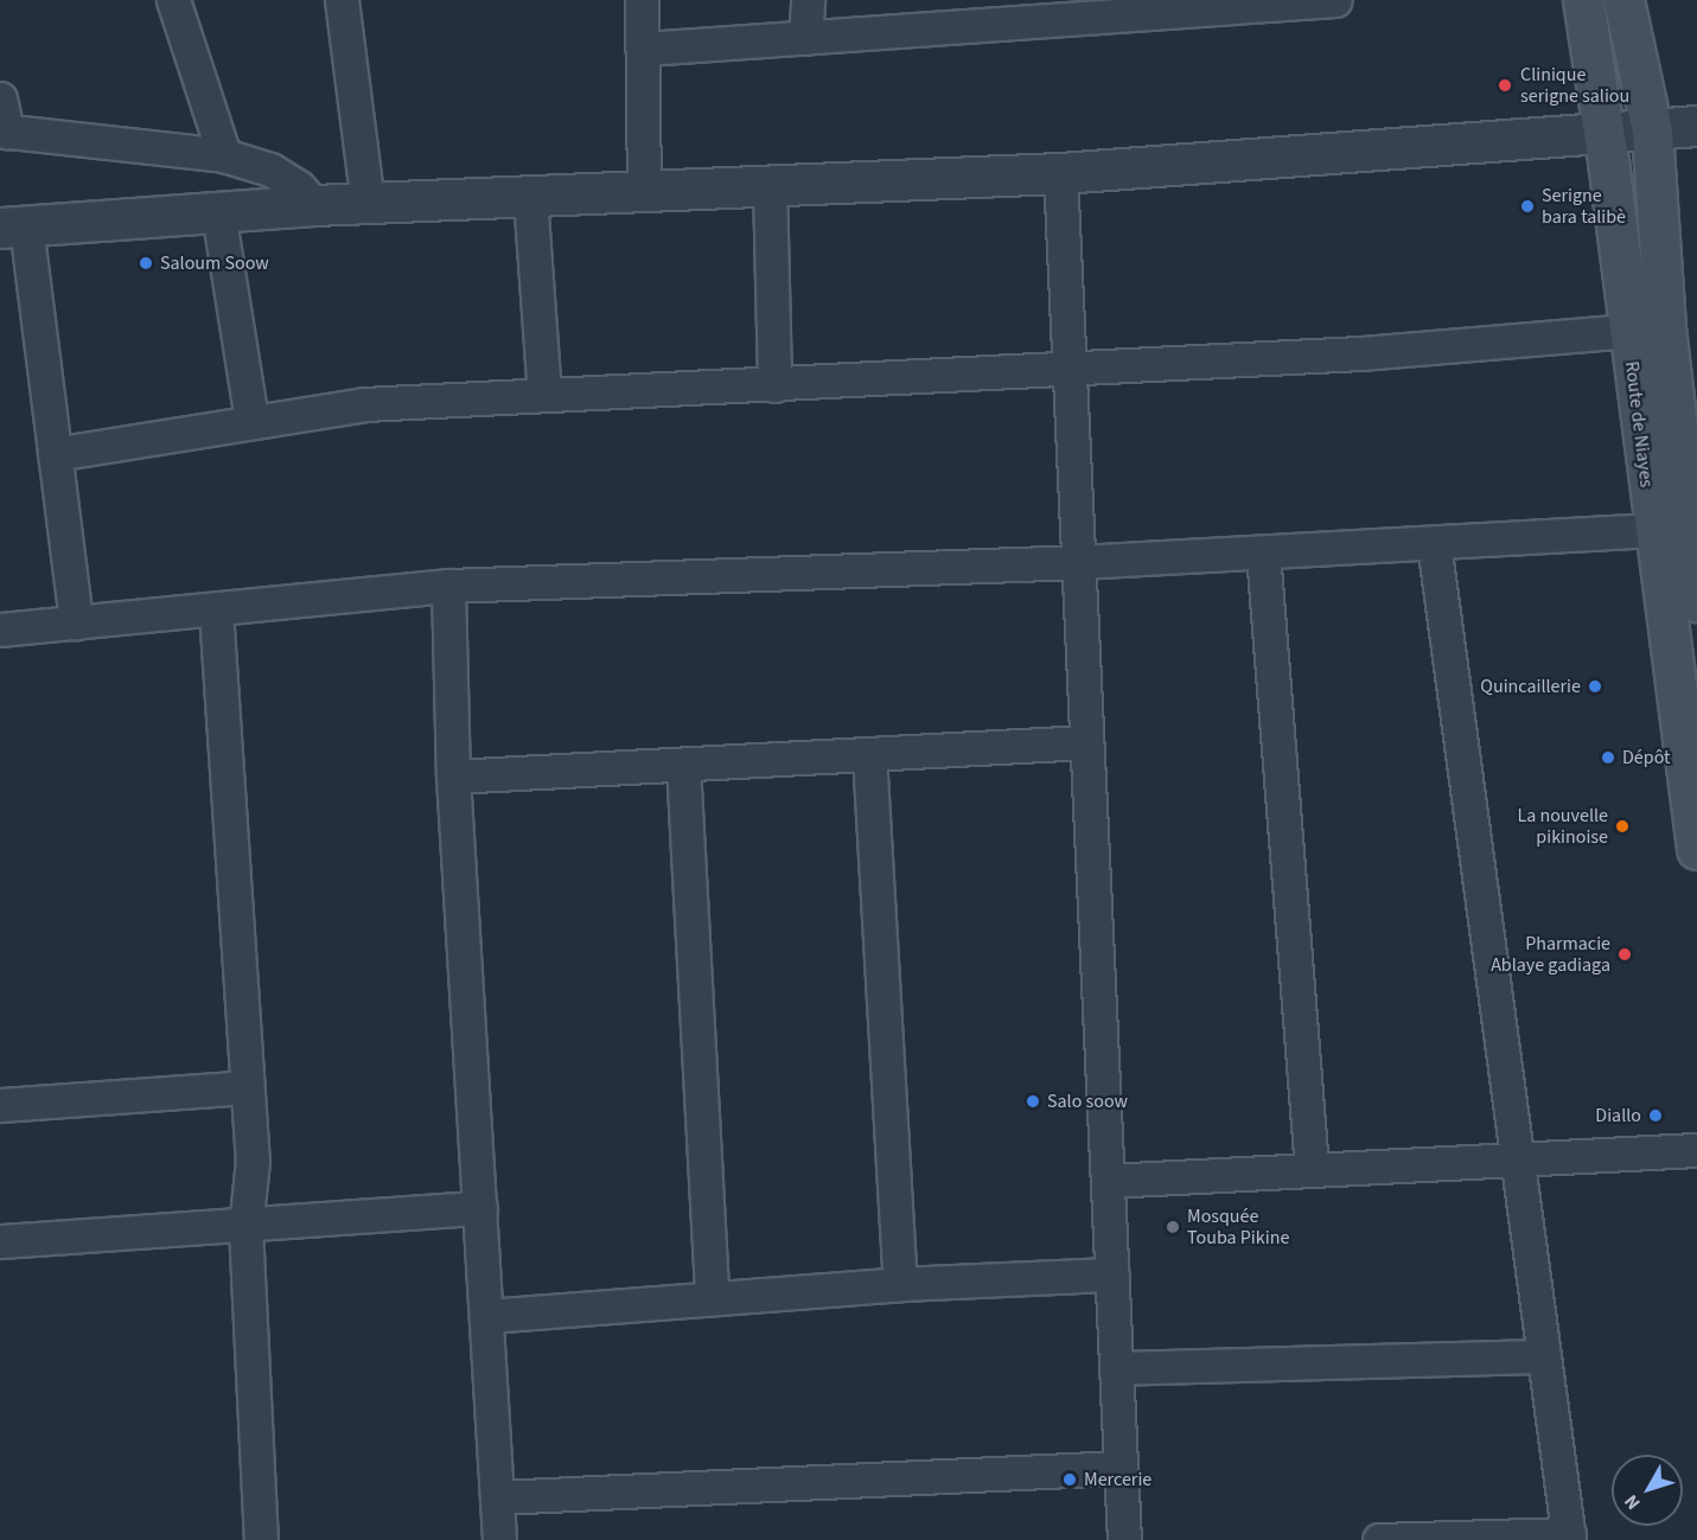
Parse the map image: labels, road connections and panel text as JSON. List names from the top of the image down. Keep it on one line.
{"streets":{"main road":["Route de Niayes"]},"places":["Clinique serigne saliou","Serigne bara talibè","Saloum Soow","Quincaillerie","Dépôt","La nouvelle pikinoise","Pharmacie Ablaye gadiaga","Salo soow","Diallo","Mosquée Touba Pikine","Mercerie"],"north":"bottom left"}
